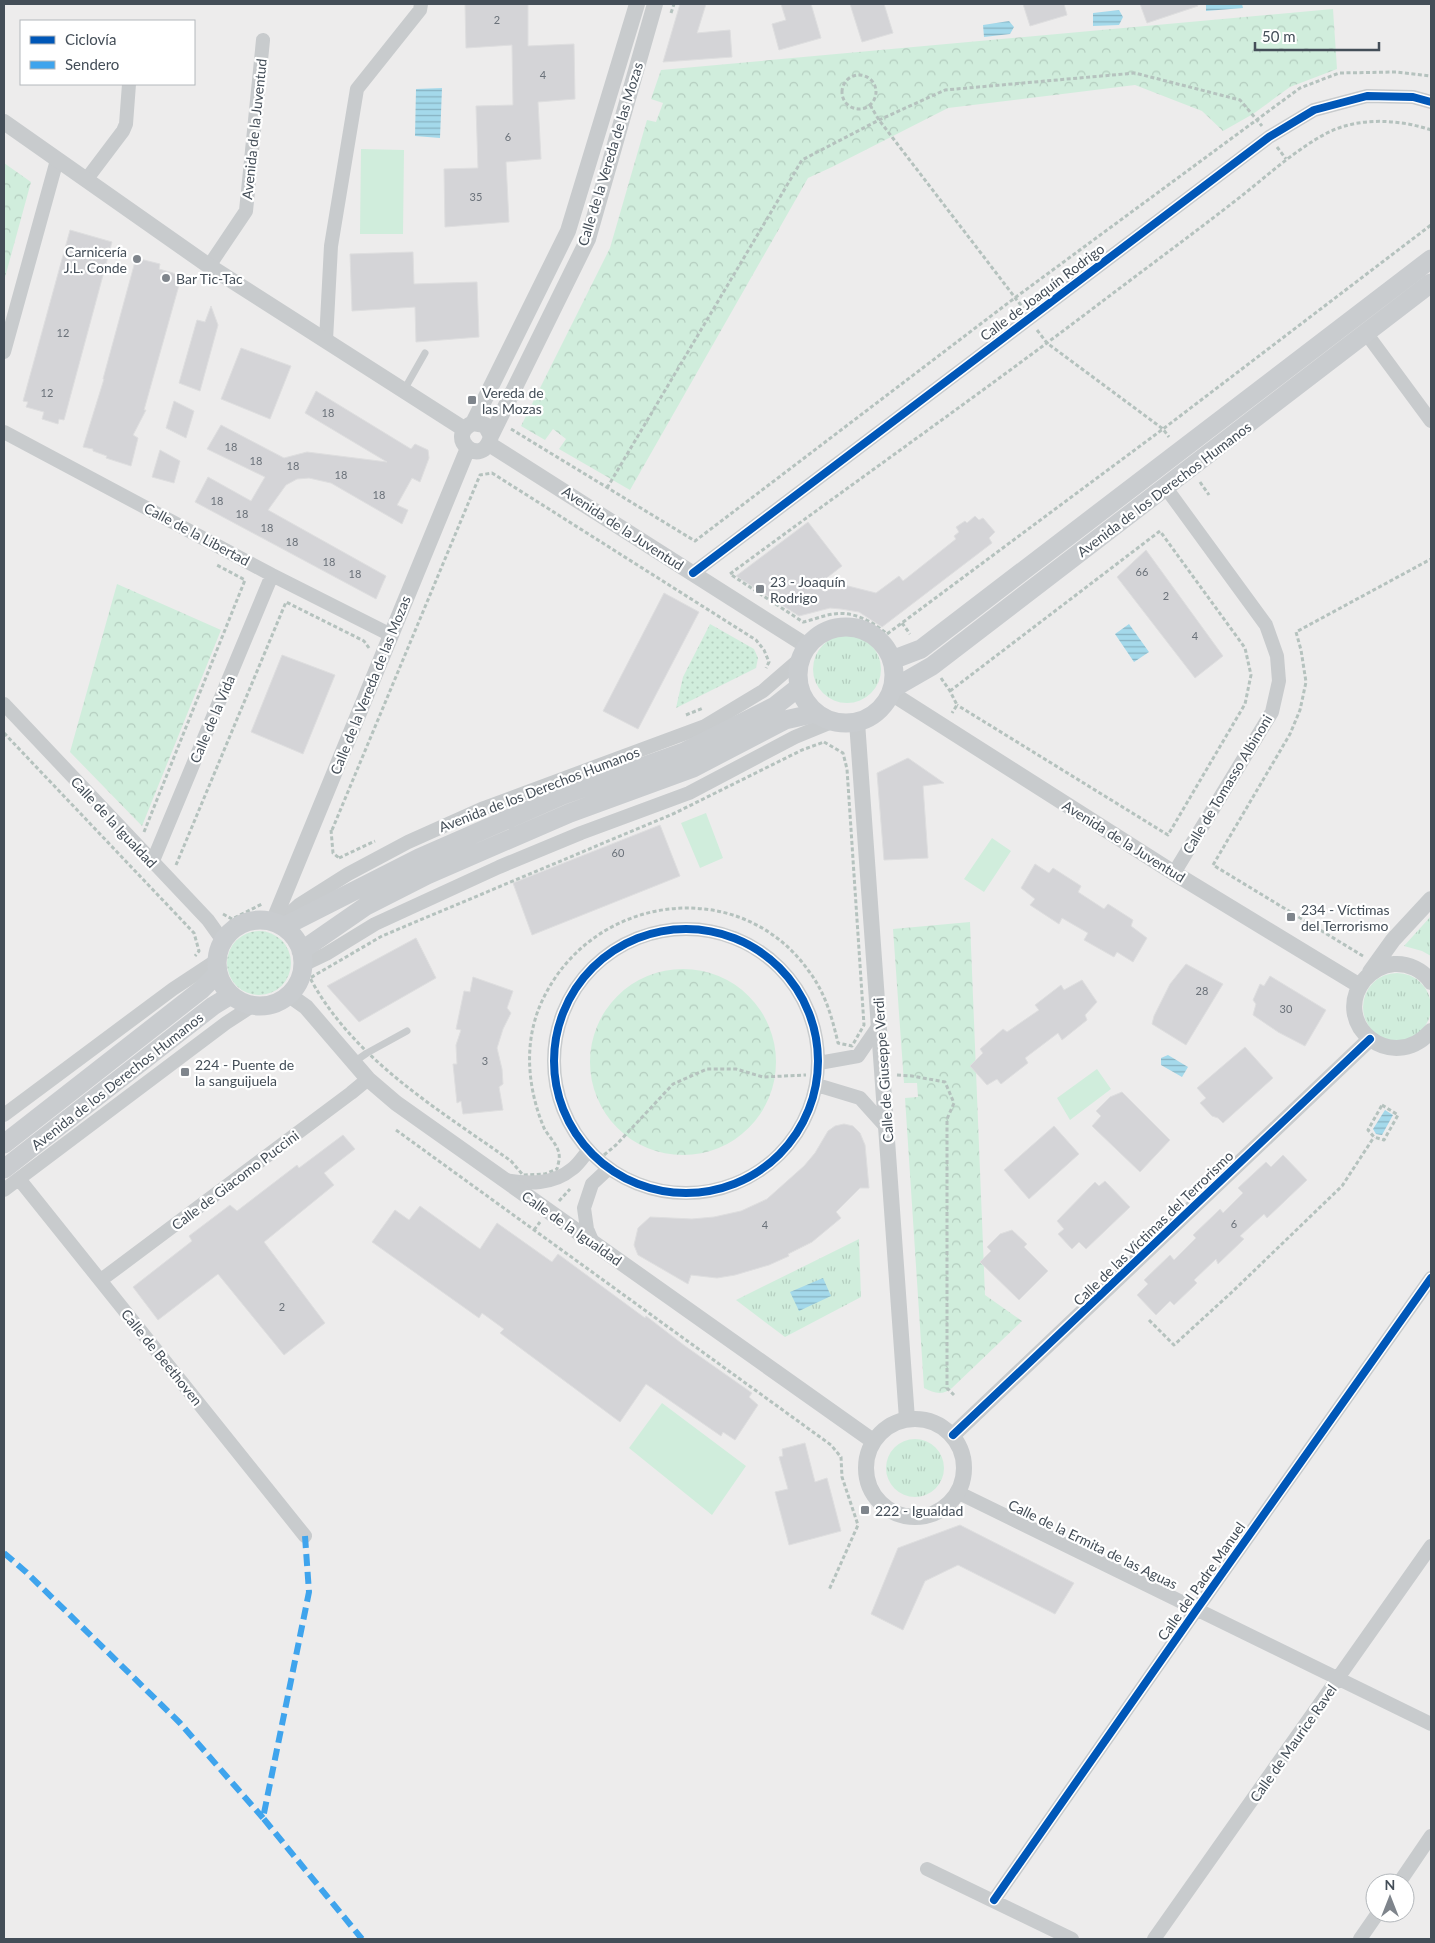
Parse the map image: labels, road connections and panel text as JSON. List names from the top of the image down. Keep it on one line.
{"streets":{"main road":["Avenida de los Derechos Humanos"],"street":["Avenida de la Juventud","Calle de la Vereda de las Mozas","Calle de Joaquín Rodrigo","Calle de la Libertad","Calle de la Vida","Calle de Tomasso Albinoni","Calle de la Igualdad","Calle de Giuseppe Verdi","Calle de Giacomo Puccini","Calle de las Víctimas del Terrorismo","Calle de Beethoven","Calle de la Ermita de las Aguas","Calle del Padre Manuel","Calle de Maurice Ravel"]},"crossings":[["Avenida de la Juventud","Calle de la Vereda de las Mozas"],["Avenida de la Juventud","Calle de Joaquín Rodrigo"],["Avenida de la Juventud","Avenida de los Derechos Humanos"],["Avenida de la Juventud","Calle de Tomasso Albinoni"],["Avenida de la Juventud","Calle de Giuseppe Verdi"],["Calle de la Vereda de las Mozas","Avenida de los Derechos Humanos"],["Calle de la Vereda de las Mozas","Calle de la Libertad"],["Calle de la Vereda de las Mozas","Calle de la Igualdad"],["Avenida de los Derechos Humanos","Calle de Tomasso Albinoni"],["Avenida de los Derechos Humanos","Calle de la Igualdad"],["Avenida de los Derechos Humanos","Calle de Giuseppe Verdi"],["Avenida de los Derechos Humanos","Calle de Beethoven"],["Calle de la Libertad","Calle de la Vida"],["Calle de la Vida","Calle de la Igualdad"],["Calle de la Igualdad","Calle de Giuseppe Verdi"],["Calle de la Igualdad","Calle de Giacomo Puccini"],["Calle de la Igualdad","Calle de las Víctimas del Terrorismo"],["Calle de la Igualdad","Calle de la Ermita de las Aguas"],["Calle de Giuseppe Verdi","Calle de las Víctimas del Terrorismo"],["Calle de Giuseppe Verdi","Calle de la Ermita de las Aguas"],["Calle de Giacomo Puccini","Calle de Beethoven"],["Calle de las Víctimas del Terrorismo","Calle de la Ermita de las Aguas"],["Calle de la Ermita de las Aguas","Calle del Padre Manuel"],["Calle de la Ermita de las Aguas","Calle de Maurice Ravel"]],"places":{"other":["Carnicería J.L. Conde","Bar Tic-Tac"],"transit":["Vereda de las Mozas","23 - Joaquín Rodrigo","234 - Víctimas del Terrorismo","224 - Puente de la sanguijuela","222 - Igualdad"]},"house_numbers":["2","4","6","35","12","12","18","18","18","18","18","18","18","18","18","18","18","66","18","2","4","60","28","30","3","6","4","2"],"legend":["Ciclovía","Sendero"],"scale_bar":"50 m","north":"top"}
